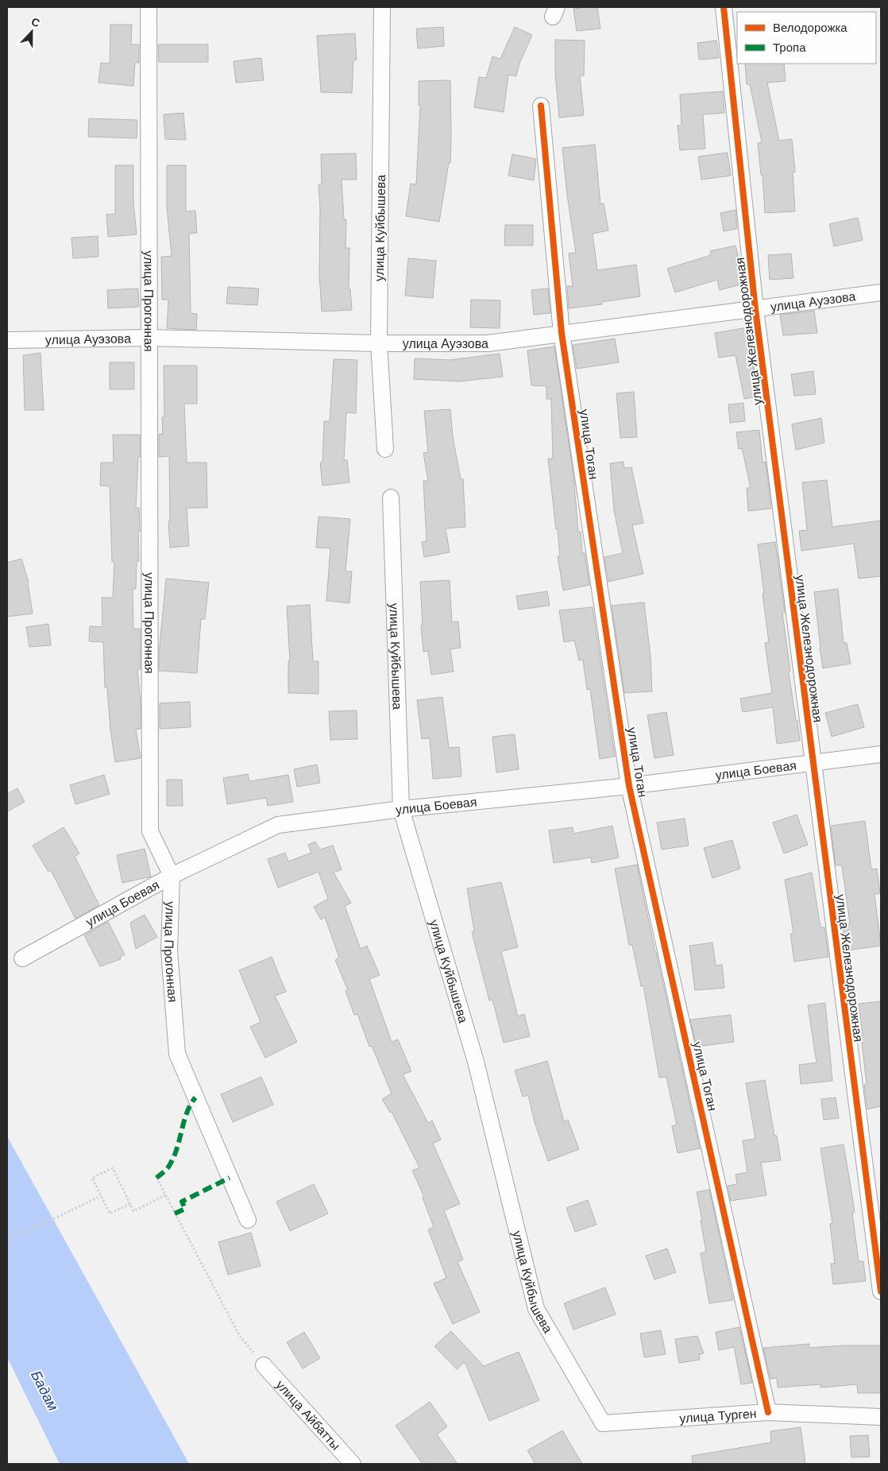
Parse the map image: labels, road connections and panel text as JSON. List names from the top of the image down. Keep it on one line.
{"streets":{"street":["улица Куйбышева","улица Прогонная","улица Ауэзова","улица Железнодорожная","улица Тоган","улица Боевая","улица Айбатты","улица Турген"]},"crossings":[["улица Куйбышева","улица Ауэзова"],["улица Куйбышева","улица Боевая"],["улица Куйбышева","улица Турген"],["улица Прогонная","улица Ауэзова"],["улица Прогонная","улица Боевая"],["улица Ауэзова","улица Железнодорожная"],["улица Ауэзова","улица Тоган"],["улица Железнодорожная","улица Боевая"],["улица Тоган","улица Боевая"],["улица Тоган","улица Турген"]],"water":["Бадам"],"legend":["Велодорожка","Тропа"],"north":"top"}
